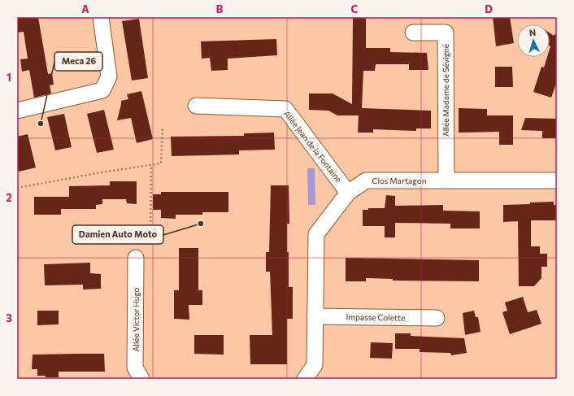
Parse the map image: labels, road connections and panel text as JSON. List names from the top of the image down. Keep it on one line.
{"streets":{"street":["Allée Madame de Sévigné","Allée Jean de la Fontaine","Clos Martagon","Impasse Colette","Allée Victor Hugo"]},"crossings":[["Allée Madame de Sévigné","Clos Martagon"],["Allée Jean de la Fontaine","Clos Martagon"],["Clos Martagon","Impasse Colette"]],"places":["Meca 26","Damien Auto Moto"],"north":"top","grid":{"columns":["A","B","C","D"],"rows":["1","2","3"]}}
